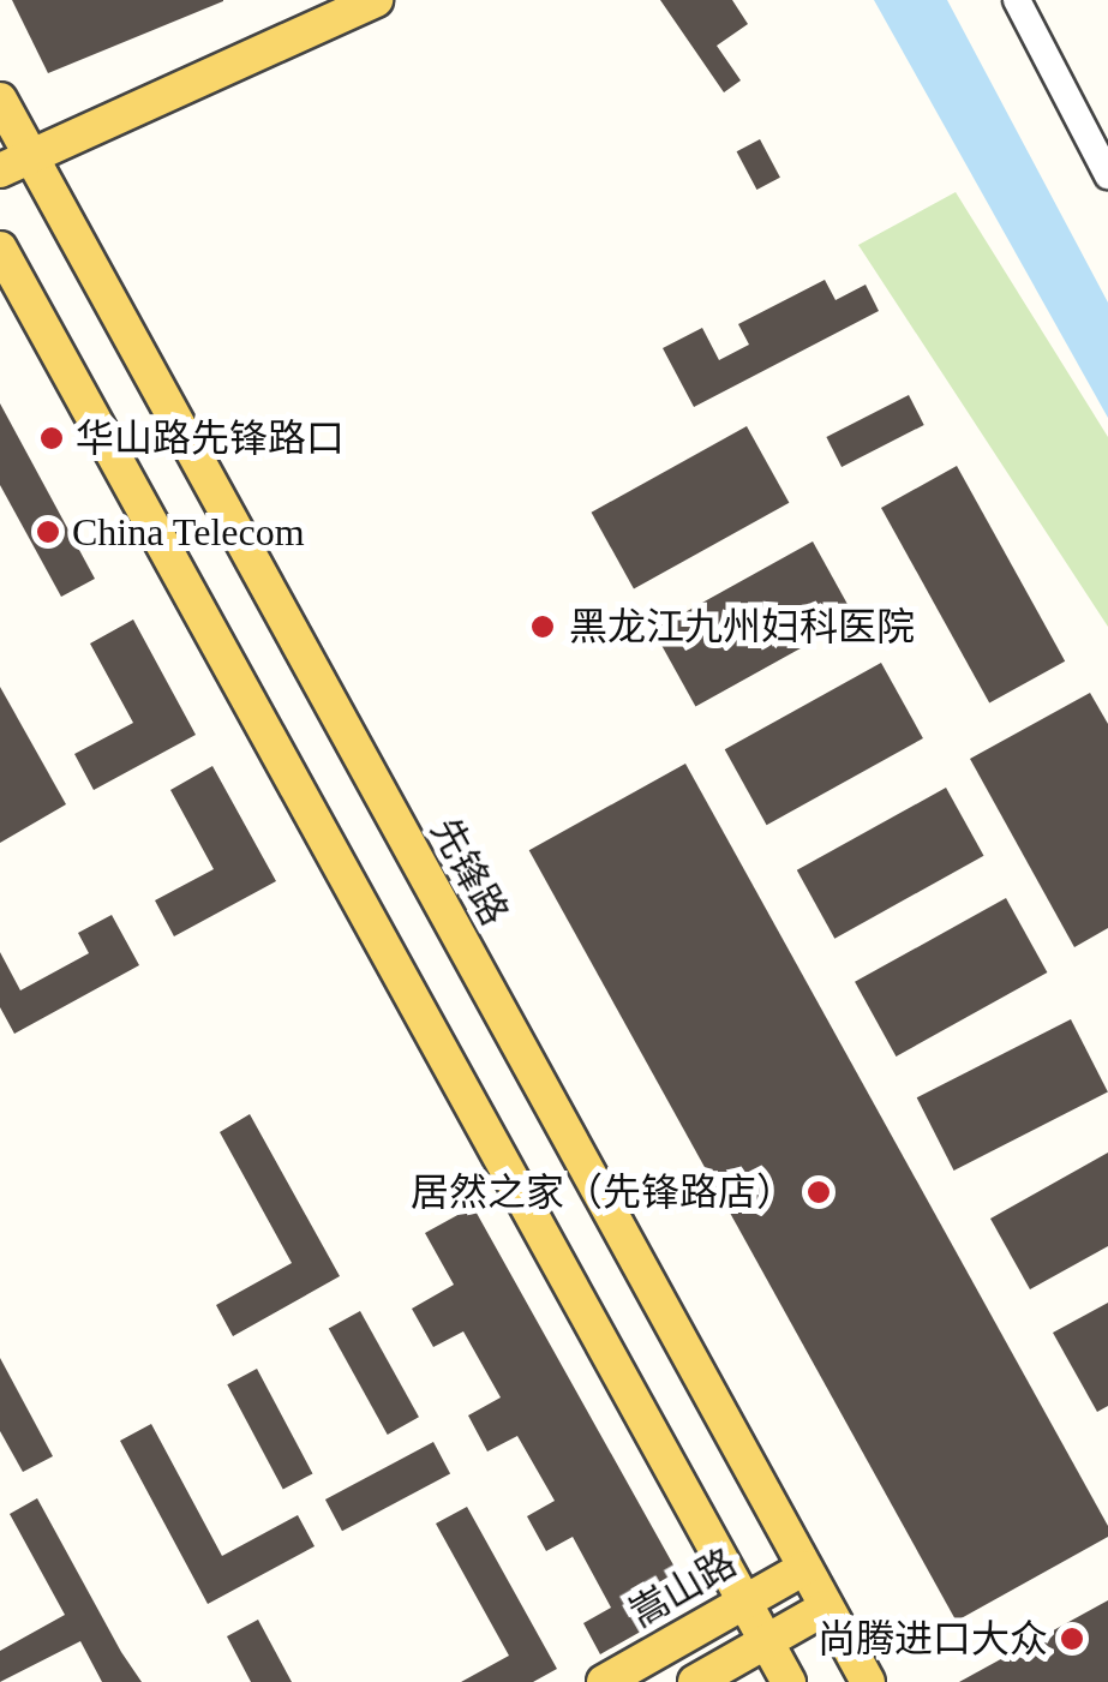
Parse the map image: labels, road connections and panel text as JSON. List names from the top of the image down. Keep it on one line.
{"streets":{"main road":["先锋路","嵩山路"]},"crossings":[["先锋路","嵩山路"]],"places":["华山路先锋路口","China Telecom","黑龙江九州妇科医院","居然之家（先锋路店）","尚腾进口大众"]}
